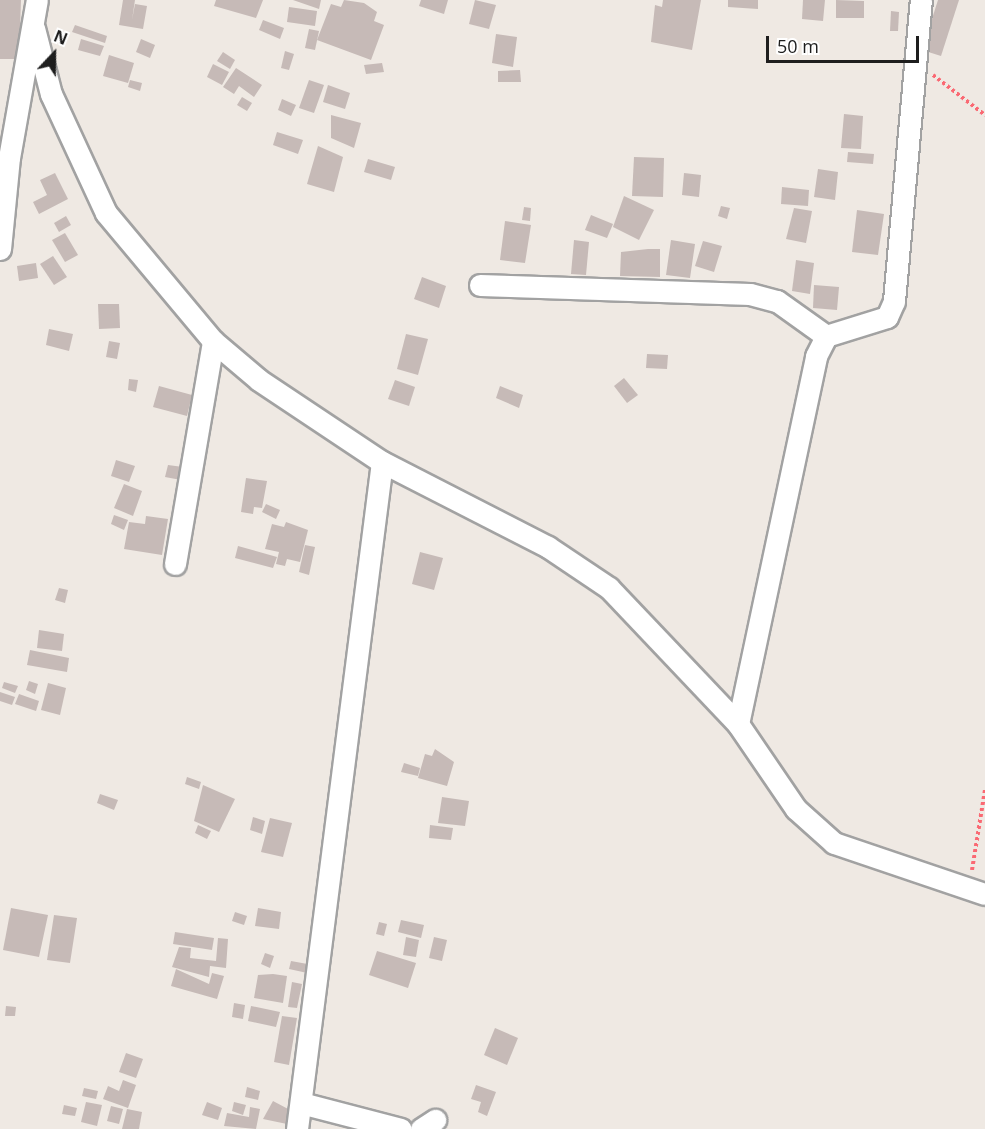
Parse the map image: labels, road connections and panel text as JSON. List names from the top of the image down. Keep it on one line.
{"scale_bar":"50 m","north":"top"}
